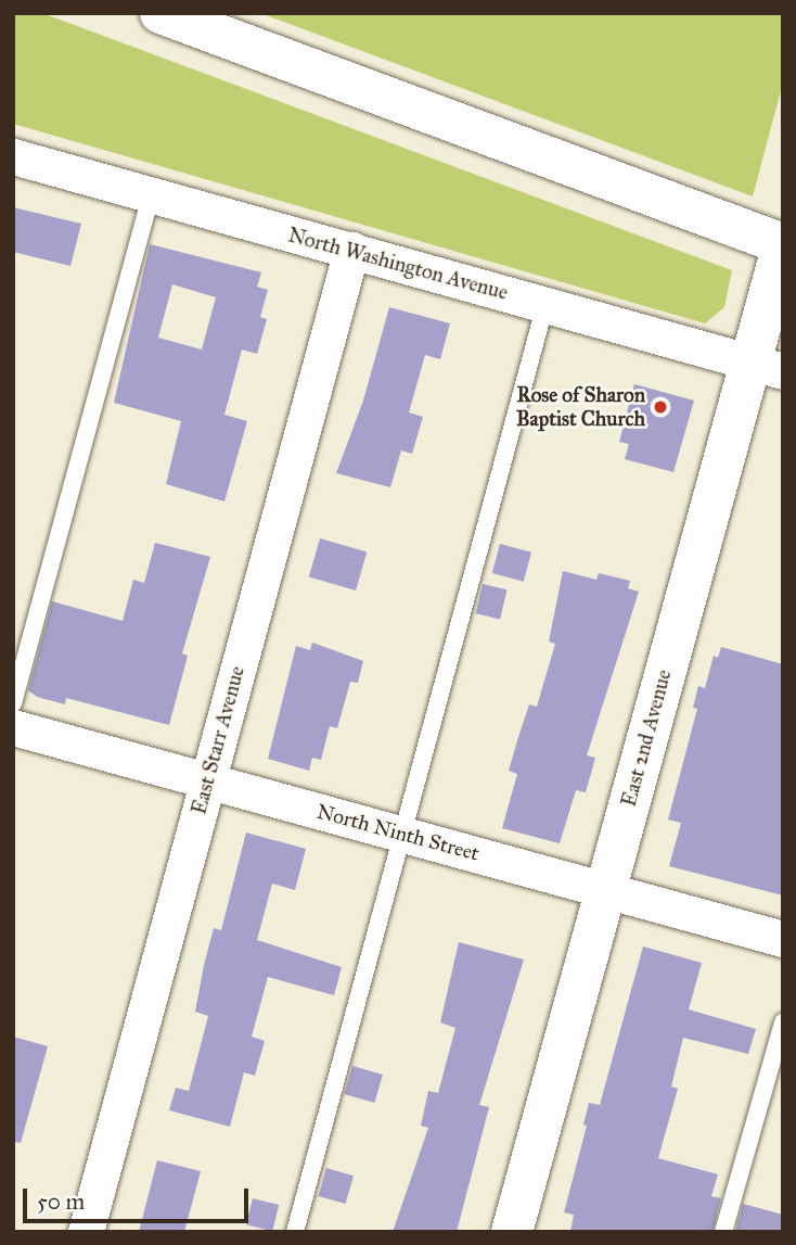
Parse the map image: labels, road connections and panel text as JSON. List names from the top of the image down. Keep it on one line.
{"streets":{"main road":["East 2nd Avenue"],"street":["North Washington Avenue","East Starr Avenue","North Ninth Street"]},"crossings":[["North Washington Avenue","East 2nd Avenue"],["North Washington Avenue","East Starr Avenue"],["East 2nd Avenue","North Ninth Street"],["East Starr Avenue","North Ninth Street"]],"places":["Rose of Sharon Baptist Church"],"scale_bar":"50 m"}
